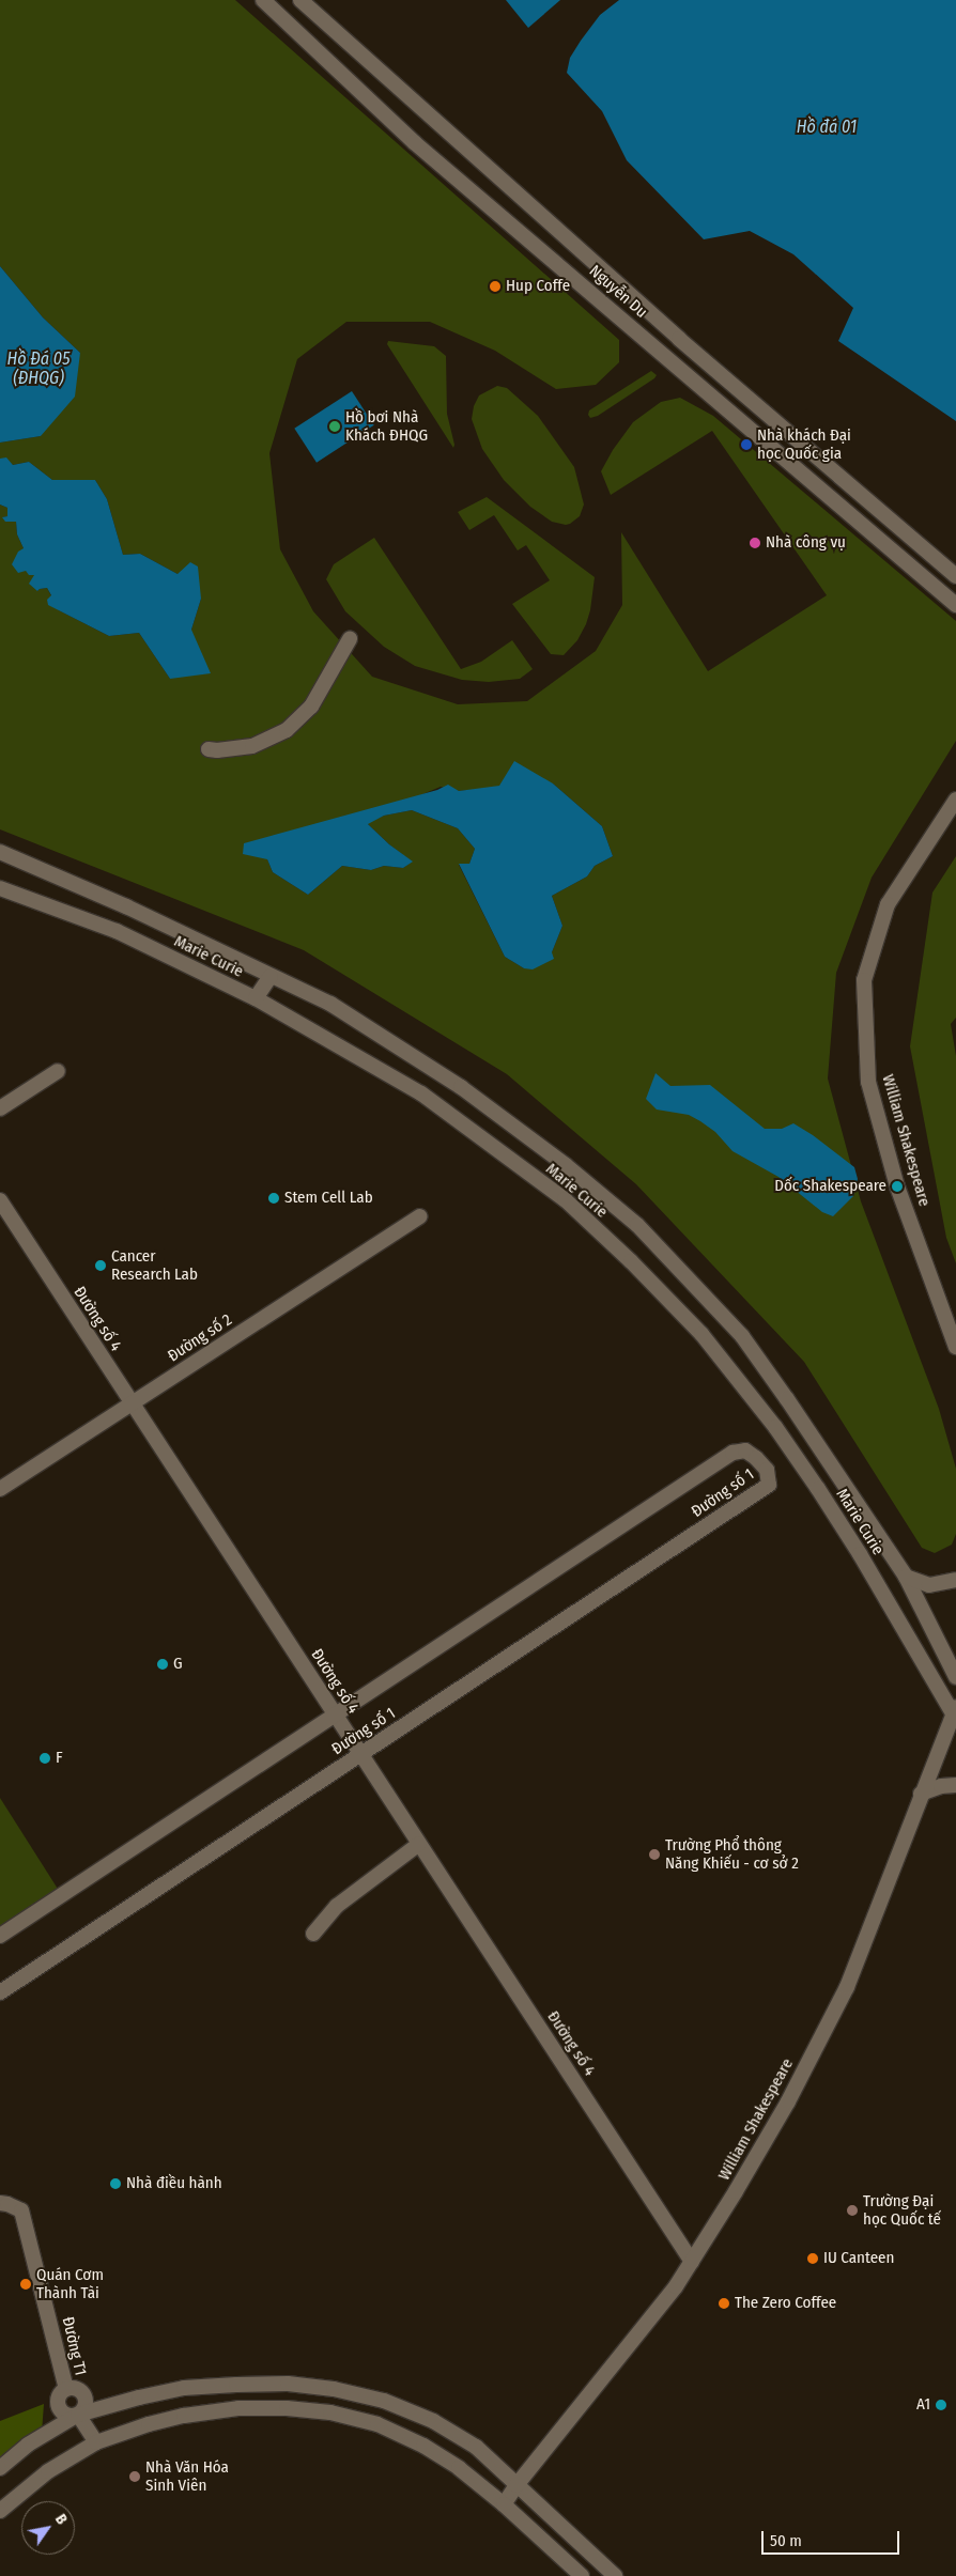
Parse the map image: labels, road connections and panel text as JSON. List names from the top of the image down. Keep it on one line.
{"streets":{"street":["Nguyễn Du","Marie Curie","William Shakespeare","Đường số 4","Đường số 2","Đường số 1","Đường T1"]},"crossings":[["Marie Curie","William Shakespeare"],["William Shakespeare","Đường số 4"],["Đường số 4","Đường số 2"],["Đường số 4","Đường số 1"]],"water":["Hồ đá 01","Hồ Đá 05 (ĐHQG)"],"places":["Hup Coffe","Hồ bơi Nhà Khách ĐHQG","Nhà khách Đại học Quốc gia","Nhà công vụ","Dốc Shakespeare","Stem Cell Lab","Cancer Research Lab","G","F","Trường Phổ thông Năng Khiếu - cơ sở 2","Nhà điều hành","Trường Đại học Quốc tế","IU Canteen","Quán Cơm Thành Tài","The Zero Coffee","A1","Nhà Văn Hóa Sinh Viên"],"scale_bar":"50 m","north":"top right"}
